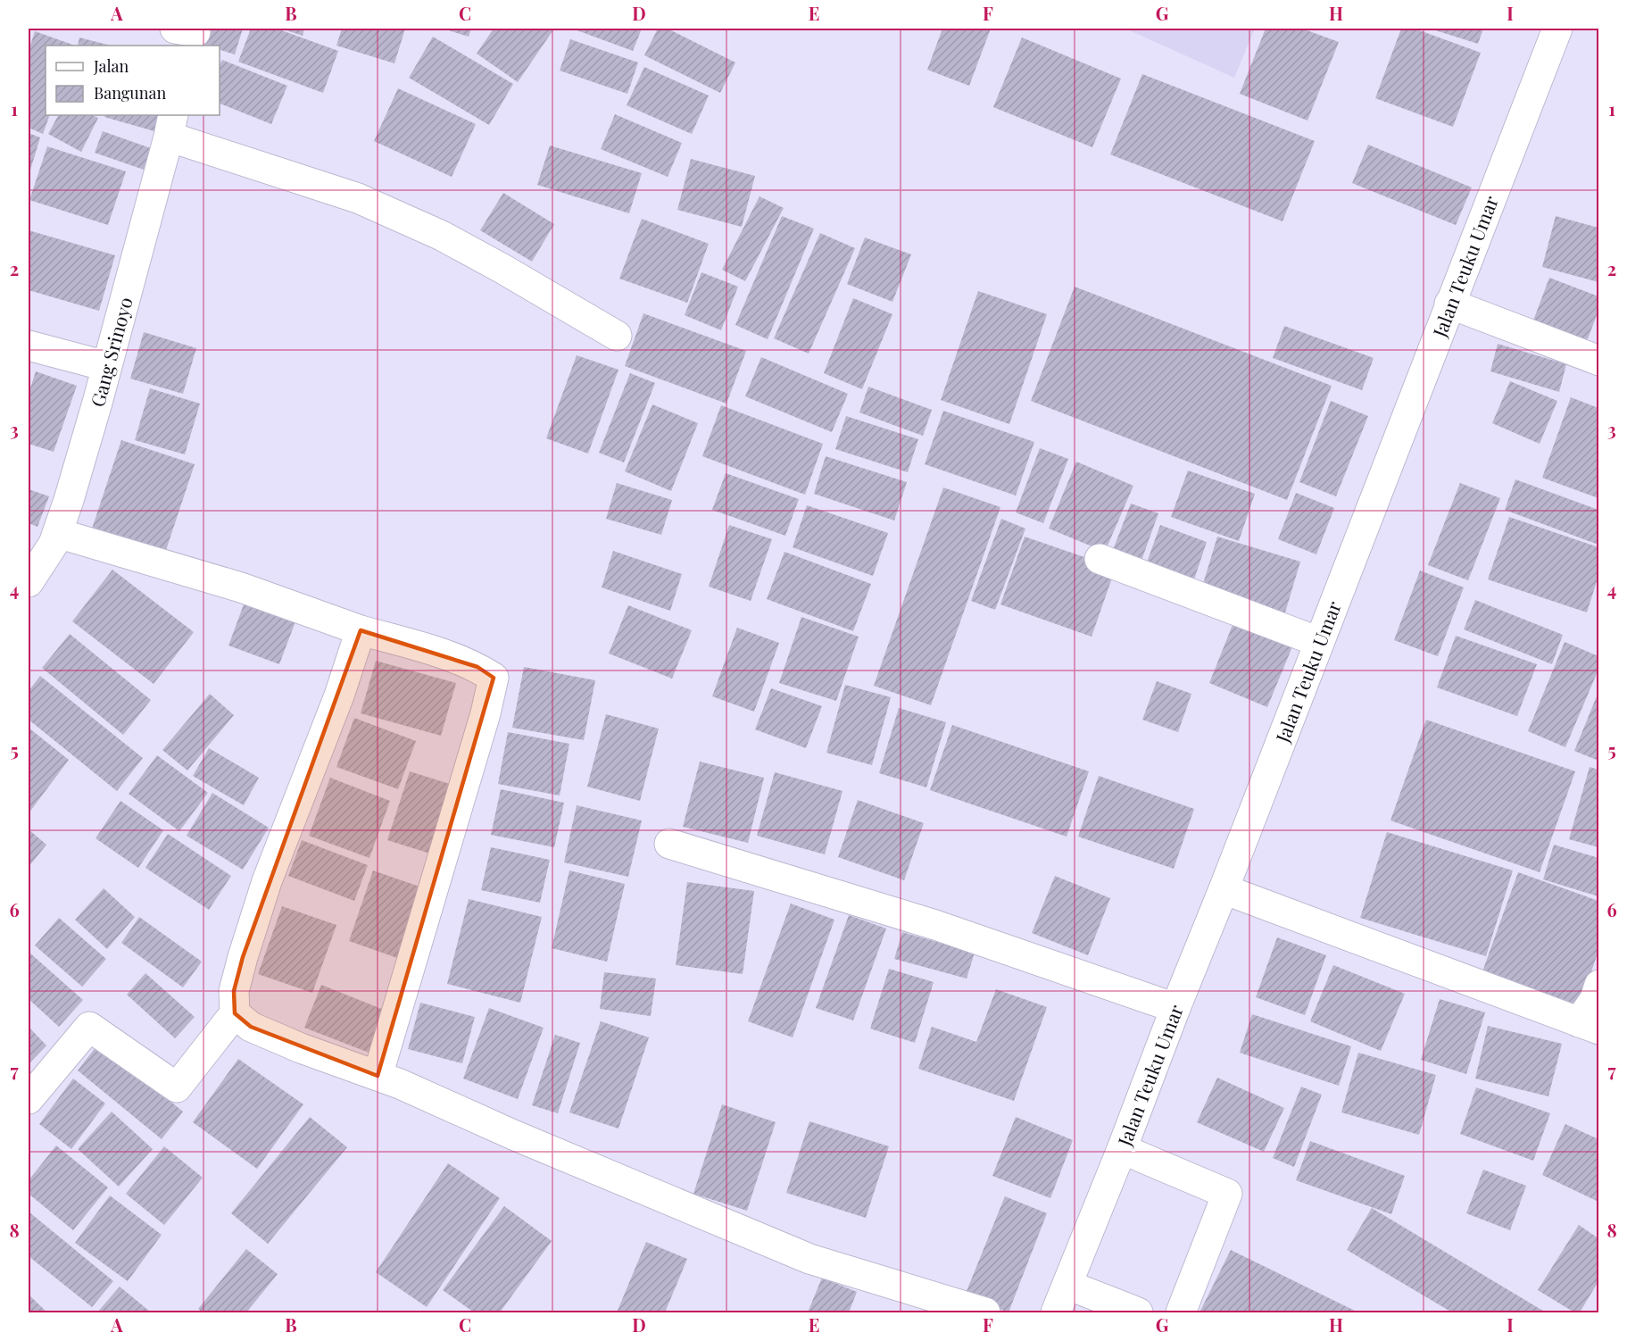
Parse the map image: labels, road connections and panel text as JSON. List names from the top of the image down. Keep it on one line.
{"streets":{"street":["Jalan Teuku Umar","Gang Srinoyo"]},"legend":["Jalan","Bangunan"],"grid":{"columns":["A","B","C","D","E","F","G","H","I"],"rows":["1","2","3","4","5","6","7","8"]}}
